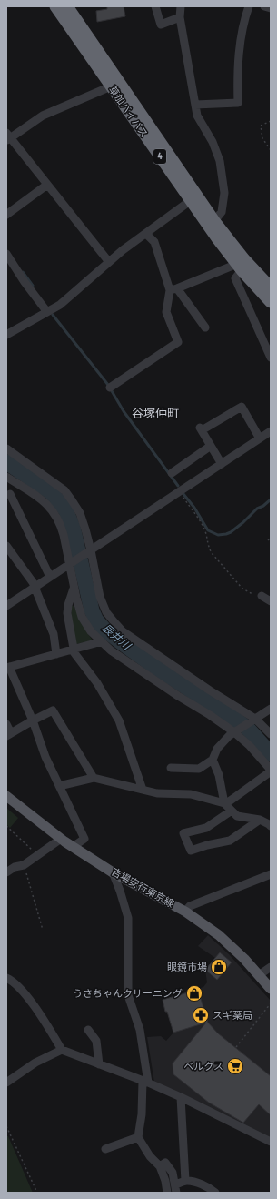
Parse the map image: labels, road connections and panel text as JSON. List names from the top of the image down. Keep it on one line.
{"streets":{"highway":["草加バイパス","4"],"main road":["吉場安行東京線"]},"districts":["谷塚仲町"],"water":["辰井川"],"places":{"shop":["眼鏡市場","うさちゃんクリーニング"],"pharmacy":["スギ薬局"],"supermarket":["ベルクス"]}}
